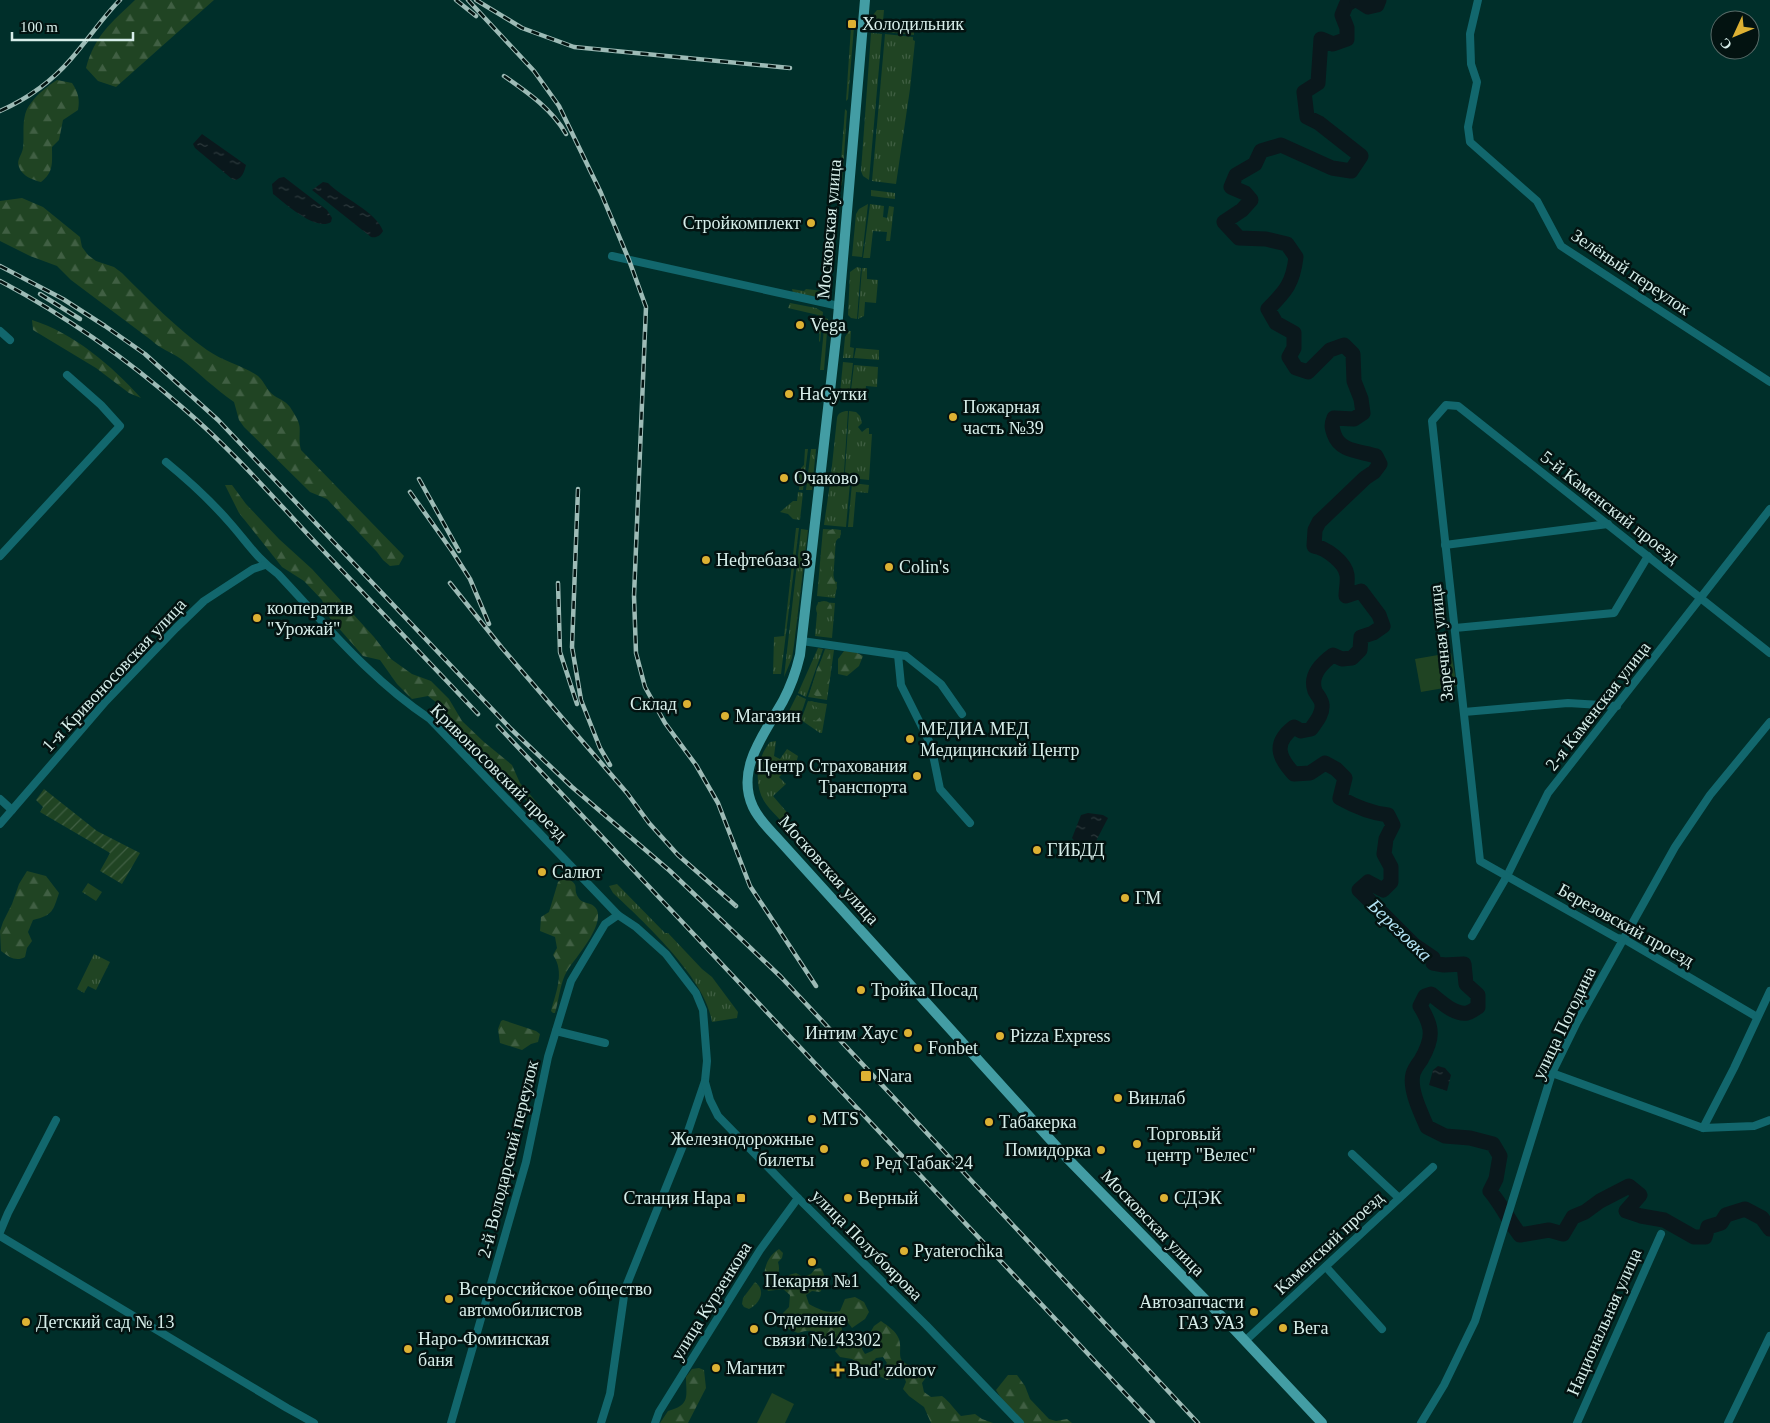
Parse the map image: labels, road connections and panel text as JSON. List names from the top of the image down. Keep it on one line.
{"streets":{"main road":["Московская улица"],"street":["Зелёный переулок","5-й Каменский проезд","Заречная улица","1-я Кривоносовская улица","2-я Каменская улица","Кривоносовский проезд","Березовский проезд","улица Погодина","2-й Володарский переулок","Каменский проезд","улица Полубоярова","улица Курзенкова","Национальная улица"]},"crossings":[["Московская улица","Каменский проезд"],["5-й Каменский проезд","Заречная улица"],["5-й Каменский проезд","2-я Каменская улица"],["Заречная улица","Березовский проезд"],["1-я Кривоносовская улица","Кривоносовский проезд"],["2-я Каменская улица","Березовский проезд"],["Кривоносовский проезд","2-й Володарский переулок"],["Кривоносовский проезд","улица Полубоярова"],["Березовский проезд","улица Погодина"],["улица Полубоярова","улица Курзенкова"]],"water":["Березовка"],"places":{"transit":["Холодильник","Nara","Станция Нара"],"other":["Стройкомплект","Vega","НаСутки","Пожарная часть №39","Очаково","Нефтебаза 3","Colin's","кооператив \"Урожай\"","Склад","Магазин","МЕДИА МЕД Медицинский Центр","Центр Страхования Транспорта","ГИБДД","Салют","ГМ","Тройка Посад","Интим Хаус","Pizza Express","Fonbet","Винлаб","MTS","Табакерка","Торговый центр \"Велес\"","Железнодорожные билеты","Помидорка","Ред Табак 24","Верный","СДЭК","Pyaterochka","Пекарня №1","Всероссийское общество автомобилистов","Автозапчасти ГАЗ УАЗ","Детский сад № 13","Вега","Отделение связи №143302","Наро-Фоминская баня","Магнит"],"health":["Bud' zdorov"]},"scale_bar":"100 m","north":"bottom left"}
